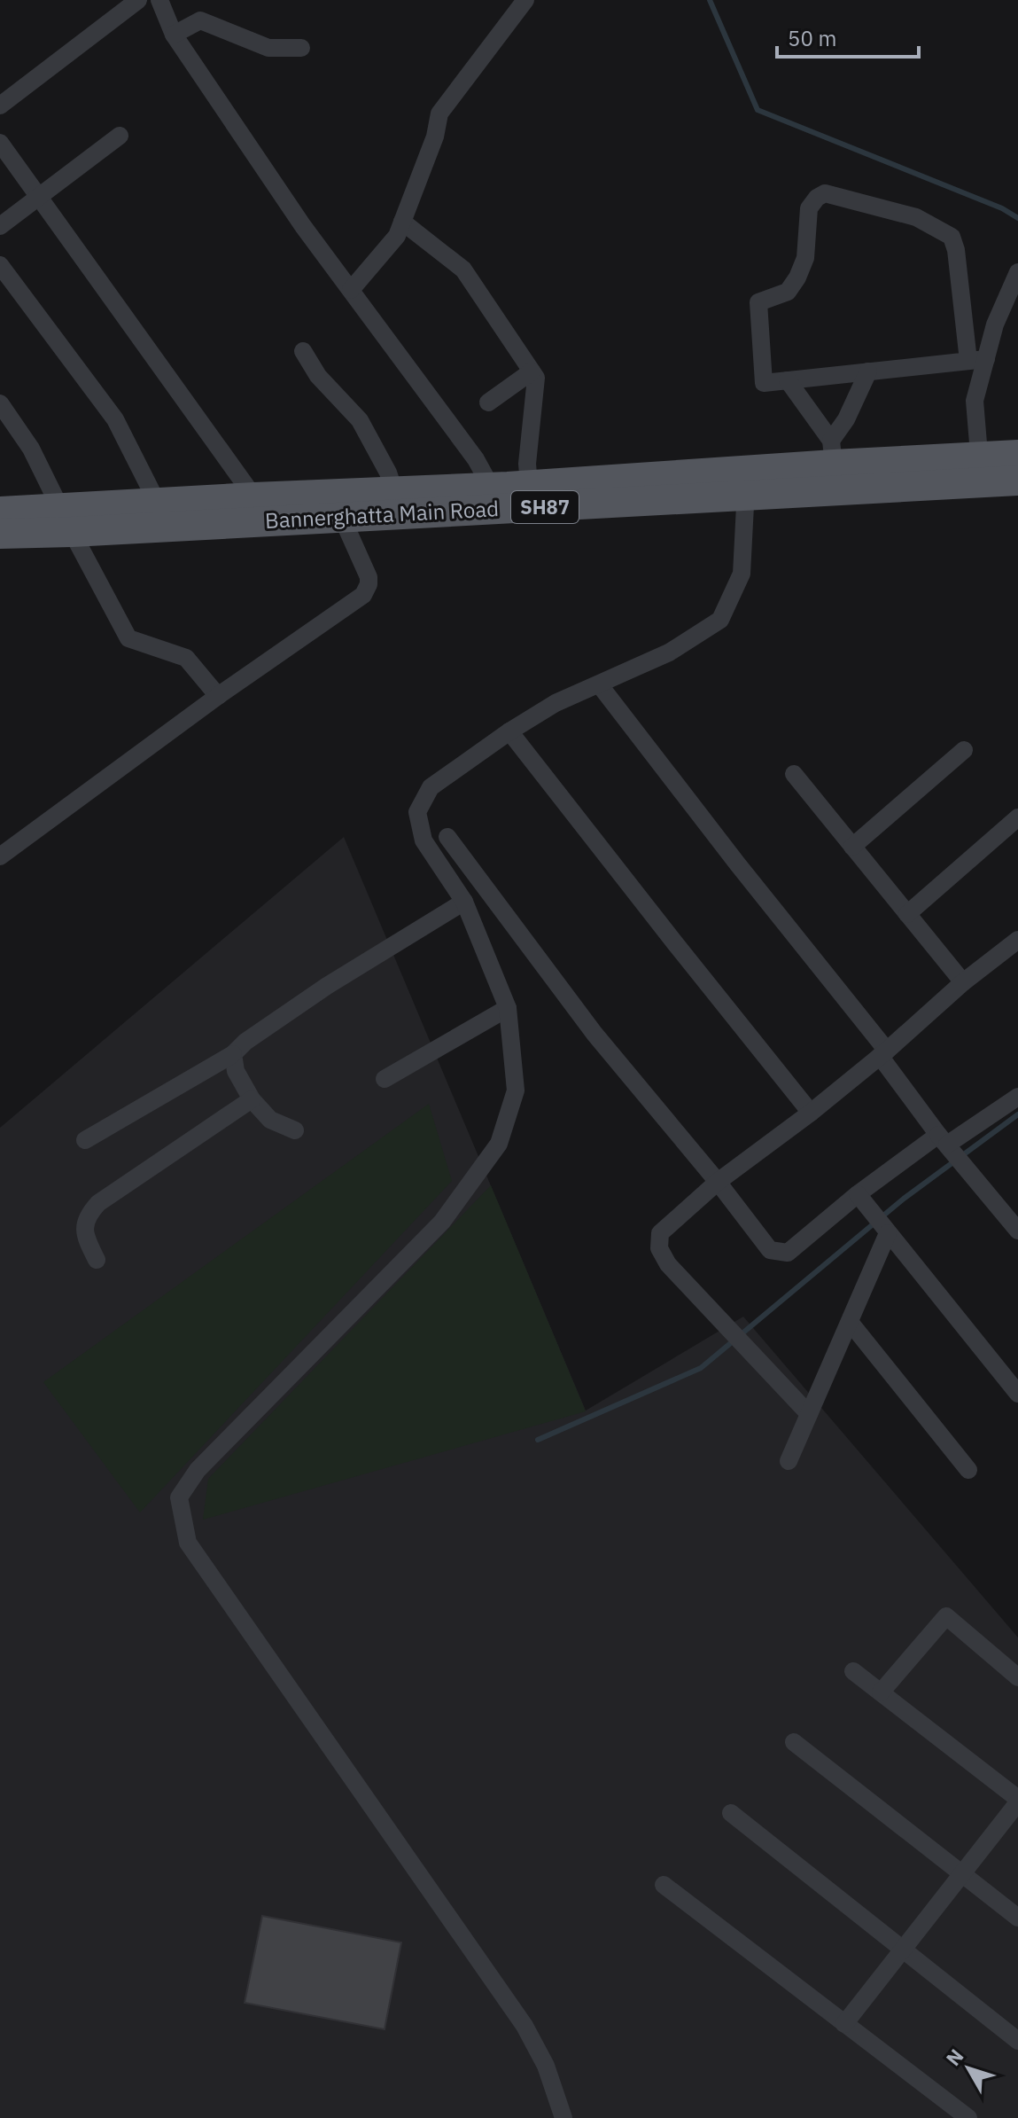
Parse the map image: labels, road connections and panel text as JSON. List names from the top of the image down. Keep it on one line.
{"streets":{"main road":["SH87","Bannerghatta Main Road"]},"scale_bar":"50 m","north":"top left"}
